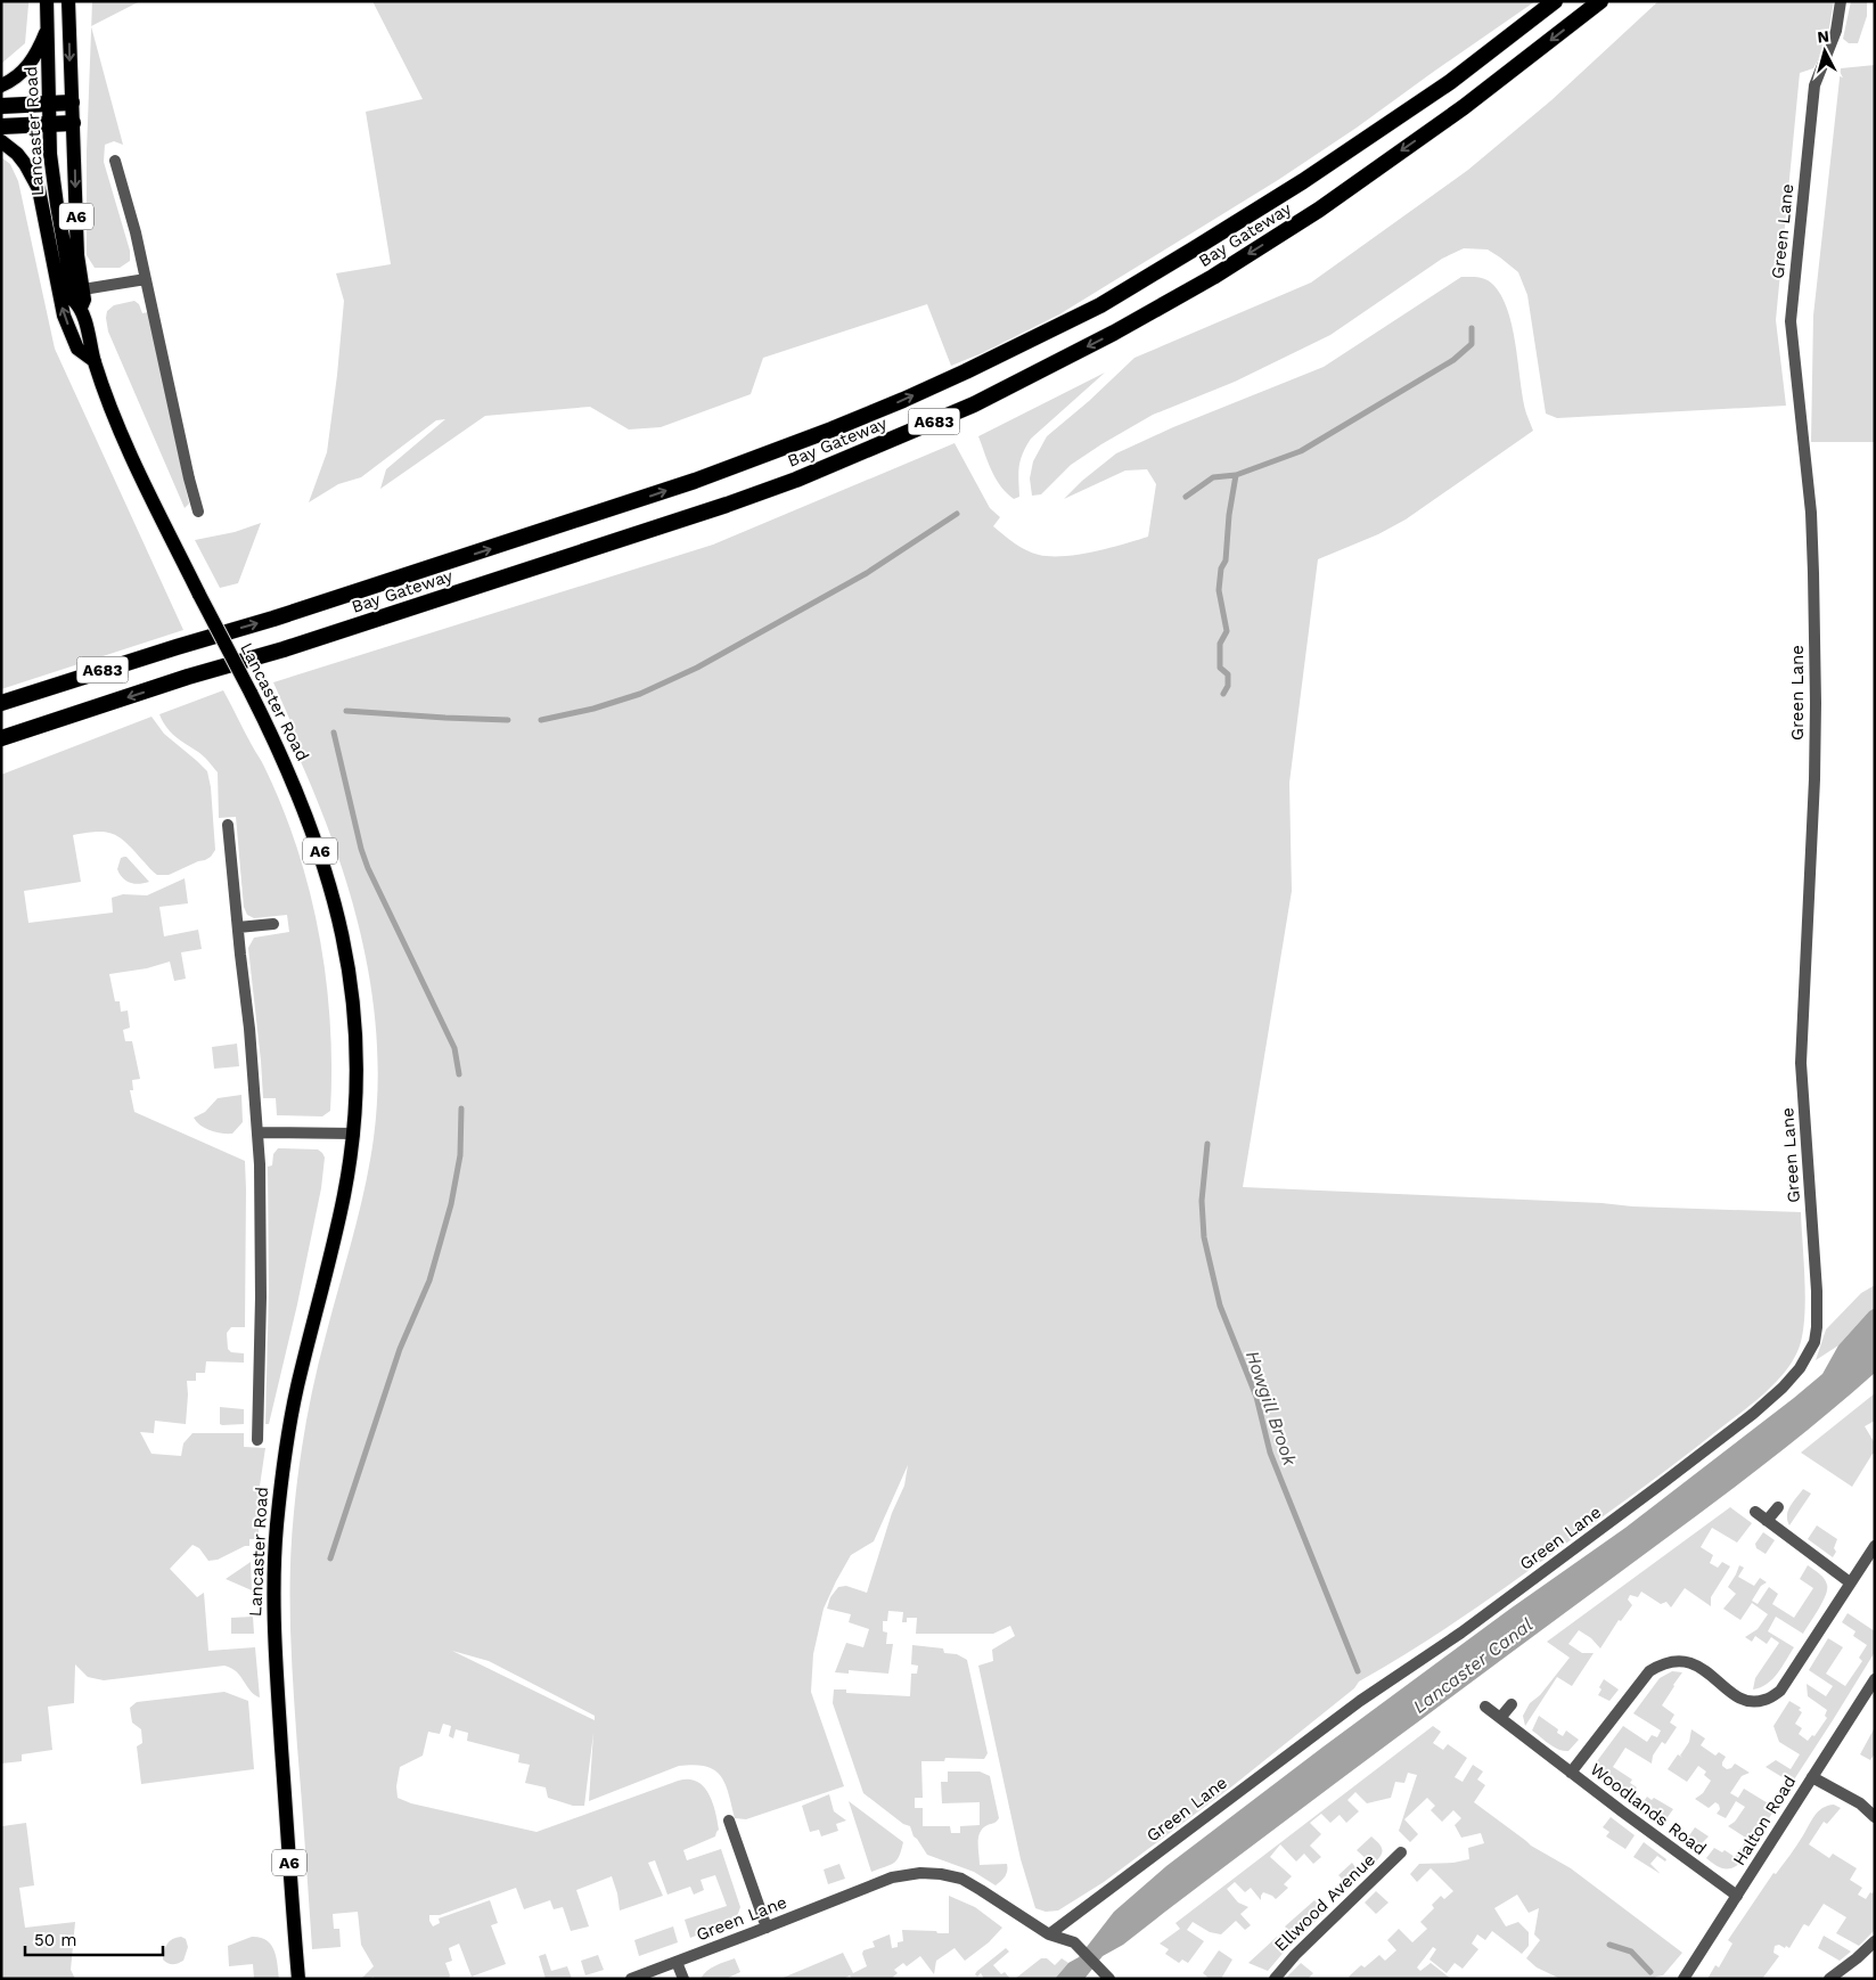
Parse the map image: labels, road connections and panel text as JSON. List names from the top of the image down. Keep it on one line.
{"streets":{"highway":["Bay Gateway","A683"],"main road":["Lancaster Road","A6"],"street":["Green Lane","Woodlands Road","Halton Road","Ellwood Avenue"]},"crossings":[["Woodlands Road","Halton Road"]],"water":["Howgill Brook","Lancaster Canal"],"scale_bar":"50 m","north":"top"}
